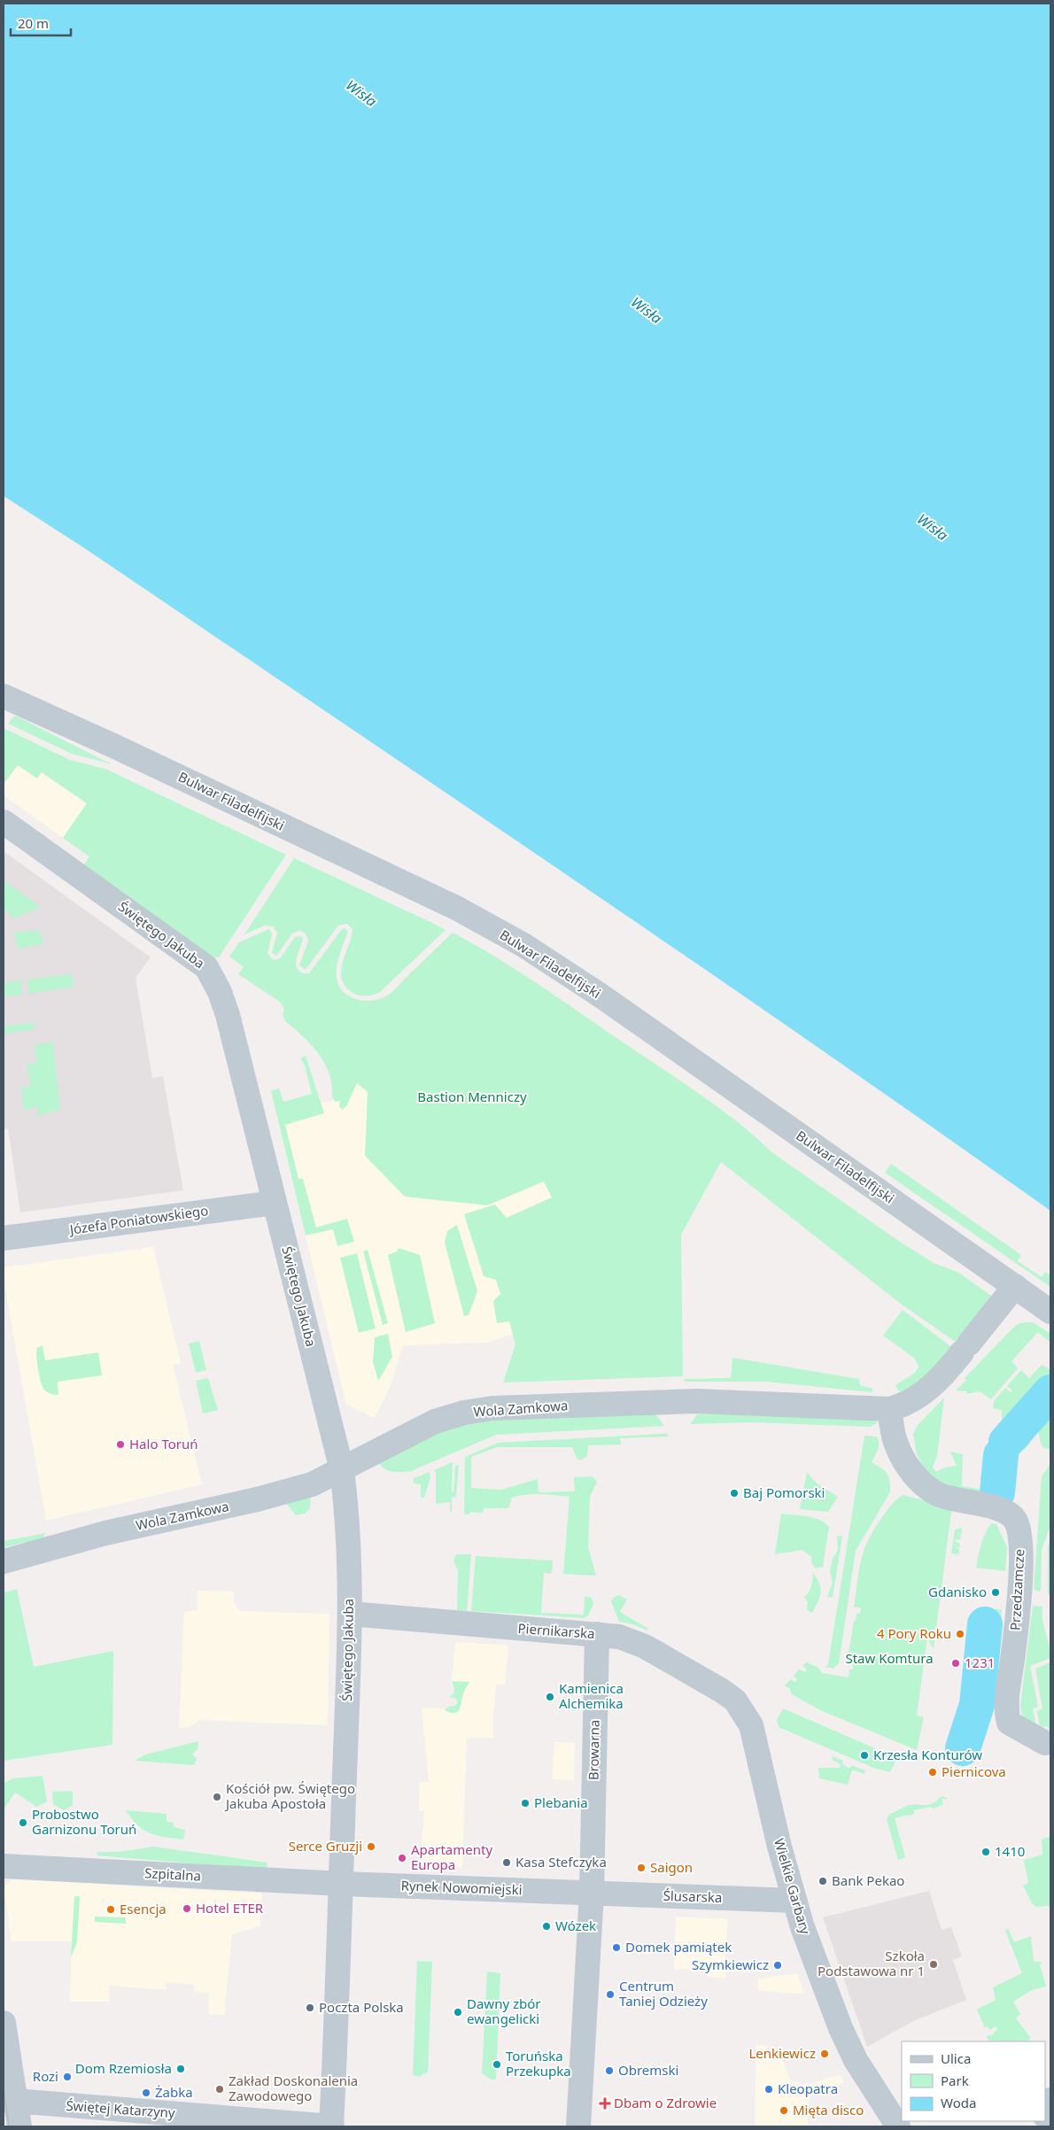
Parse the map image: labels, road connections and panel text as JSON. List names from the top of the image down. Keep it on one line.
{"streets":{"street":["Bulwar Filadelfijski","Świętego Jakuba","Józefa Poniatowskiego","Wola Zamkowa","Przedzamcze","Piernikarska","Browarna","Szpitalna","Wielkie Garbary","Rynek Nowomiejski","Ślusarska","Świętej Katarzyny"]},"crossings":[["Bulwar Filadelfijski","Wola Zamkowa"],["Świętego Jakuba","Józefa Poniatowskiego"],["Świętego Jakuba","Wola Zamkowa"],["Świętego Jakuba","Piernikarska"],["Świętego Jakuba","Szpitalna"],["Świętego Jakuba","Rynek Nowomiejski"],["Wola Zamkowa","Przedzamcze"],["Piernikarska","Browarna"],["Piernikarska","Wielkie Garbary"],["Browarna","Rynek Nowomiejski"],["Browarna","Ślusarska"],["Szpitalna","Rynek Nowomiejski"],["Wielkie Garbary","Ślusarska"],["Rynek Nowomiejski","Ślusarska"]],"water":["Wisła"],"parks":["Bastion Menniczy","Staw Komtura"],"places":{"other":["Halo Toruń","Baj Pomorski","Gdanisko","4 Pory Roku","1231","Kamienica Alchemika","Krzesła Konturów","Piernicova","Kościół pw. Świętego Jakuba Apostoła","Plebania","Probostwo Garnizonu Toruń","Serce Gruzji","1410","Apartamenty Europa","Kasa Stefczyka","Saigon","Bank Pekao","Hotel ETER","Esencja","Wózek","Domek pamiątek","Szkoła Podstawowa nr 1","Szymkiewicz","Centrum Taniej Odzieży","Poczta Polska","Dawny zbór ewangelicki","Lenkiewicz","Toruńska Przekupka","Dom Rzemiosła","Obremski","Rozi","Zakład Doskonalenia Zawodowego","Kleopatra","Żabka","Mięta disco"],"health":["Dbam o Zdrowie"]},"legend":["Ulica","Park","Woda"],"scale_bar":"20 m"}
